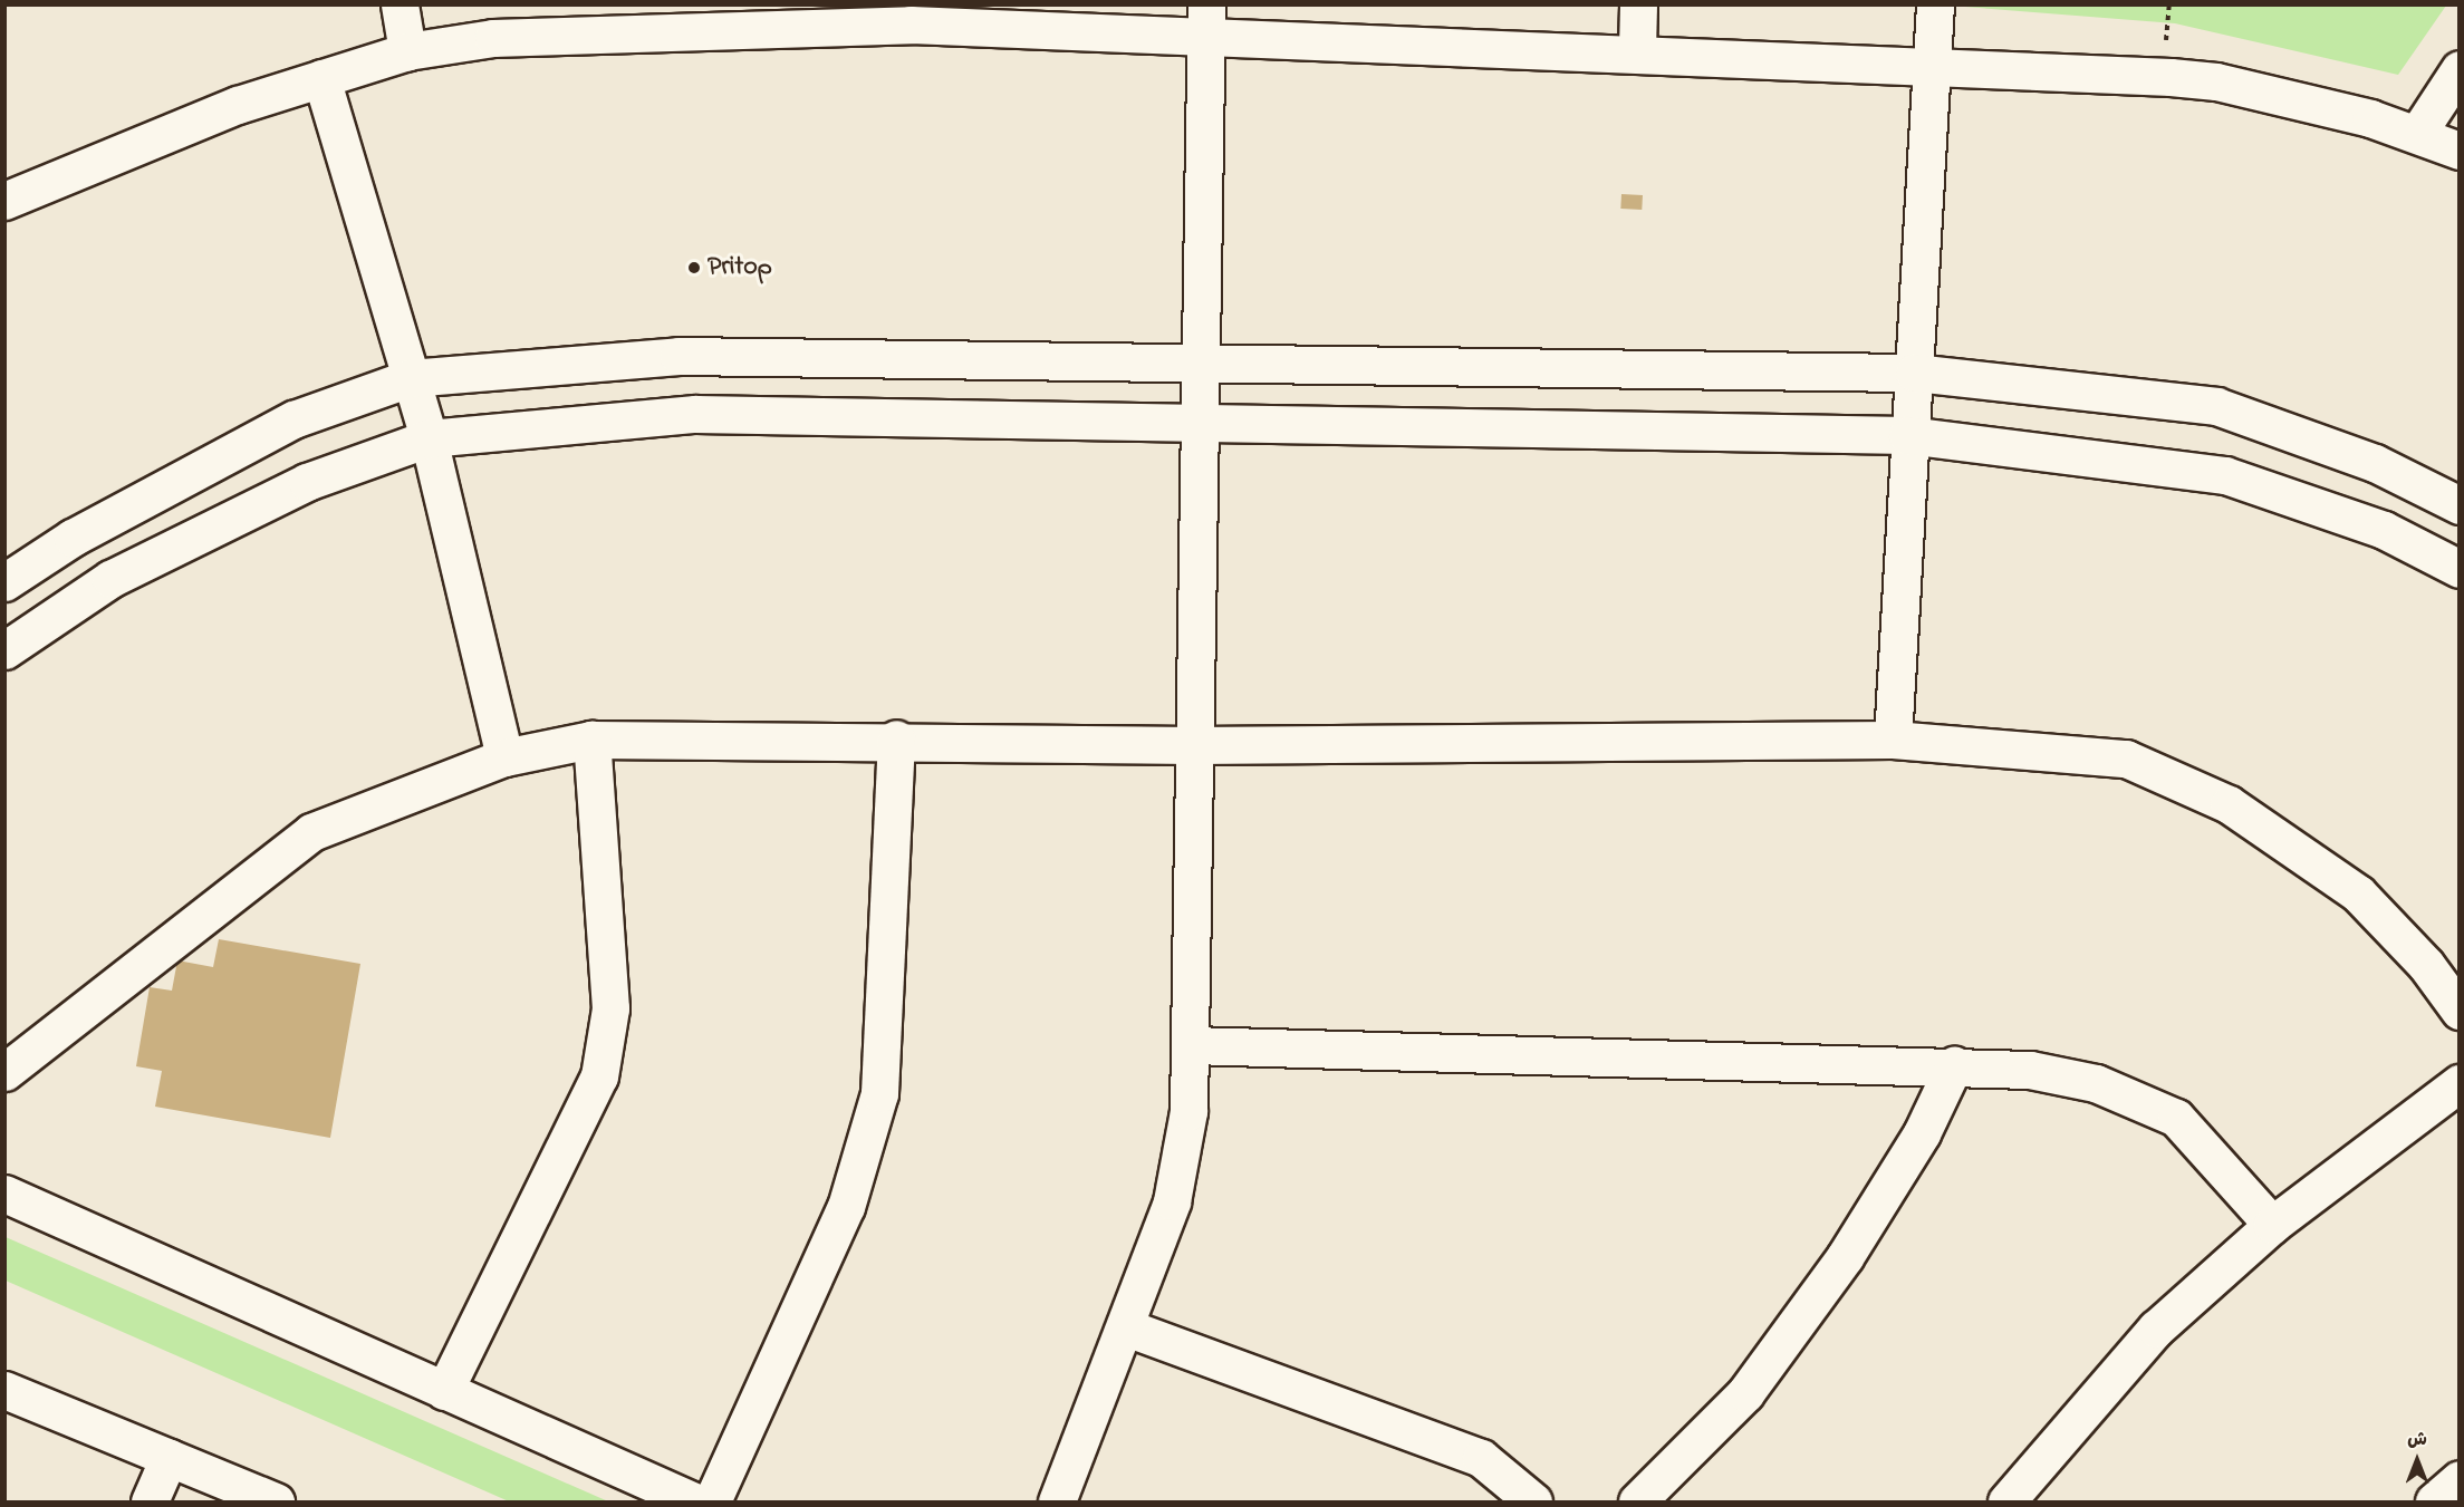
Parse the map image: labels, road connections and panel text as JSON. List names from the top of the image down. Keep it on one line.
{"places":["Pritop"],"north":"top"}
